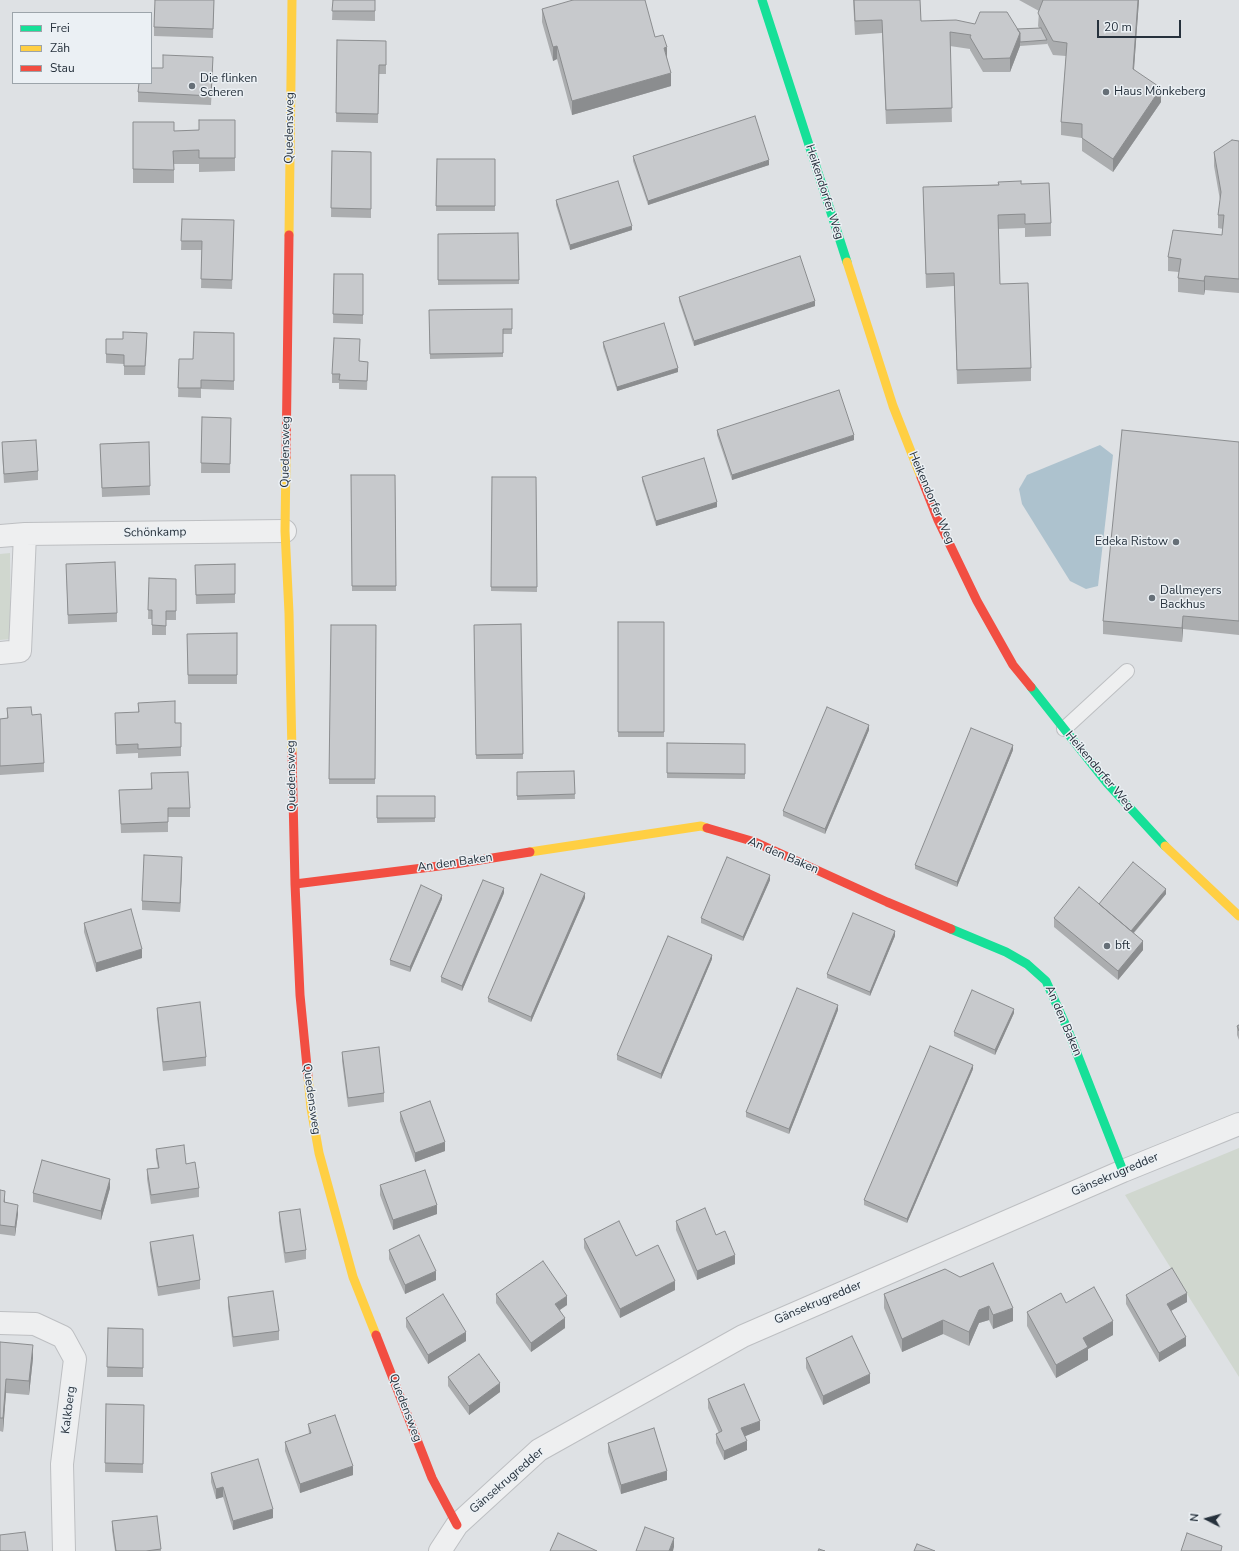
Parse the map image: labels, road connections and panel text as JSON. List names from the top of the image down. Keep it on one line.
{"streets":{"street":["Quedensweg","Heikendorfer Weg","Schönkamp","An den Baken","Gänsekrugredder","Kalkberg"]},"crossings":[["Quedensweg","Schönkamp"],["Quedensweg","An den Baken"],["Quedensweg","Gänsekrugredder"],["An den Baken","Gänsekrugredder"]],"places":["Die flinken Scheren","Haus Mönkeberg","Edeka Ristow","Dallmeyers Backhus","bft"],"legend":["Frei","Zäh","Stau"],"scale_bar":"20 m","north":"left"}
